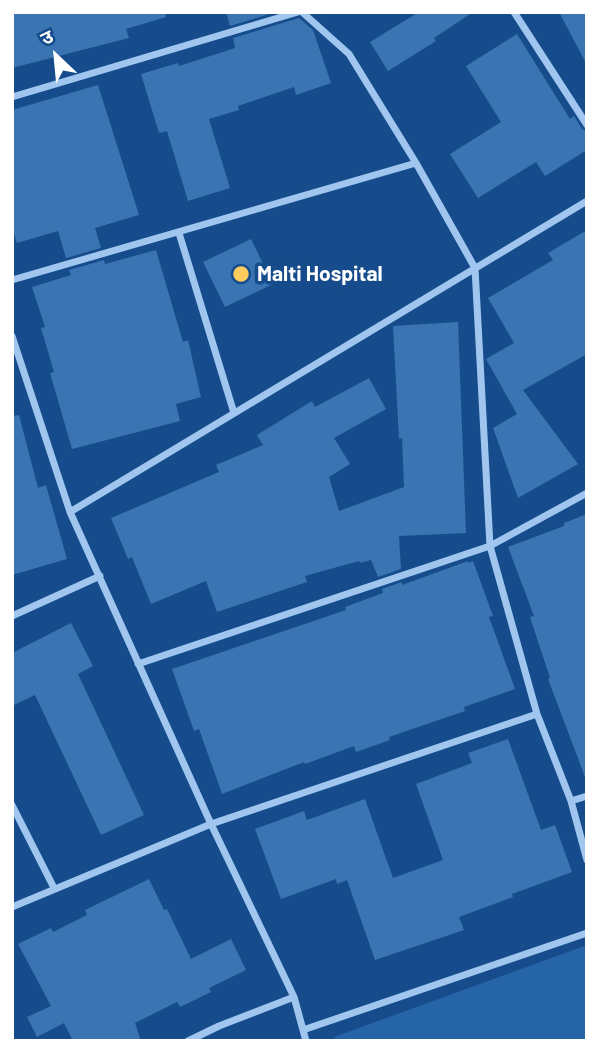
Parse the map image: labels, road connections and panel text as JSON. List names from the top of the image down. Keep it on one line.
{"places":["Malti Hospital"],"north":"top left"}
